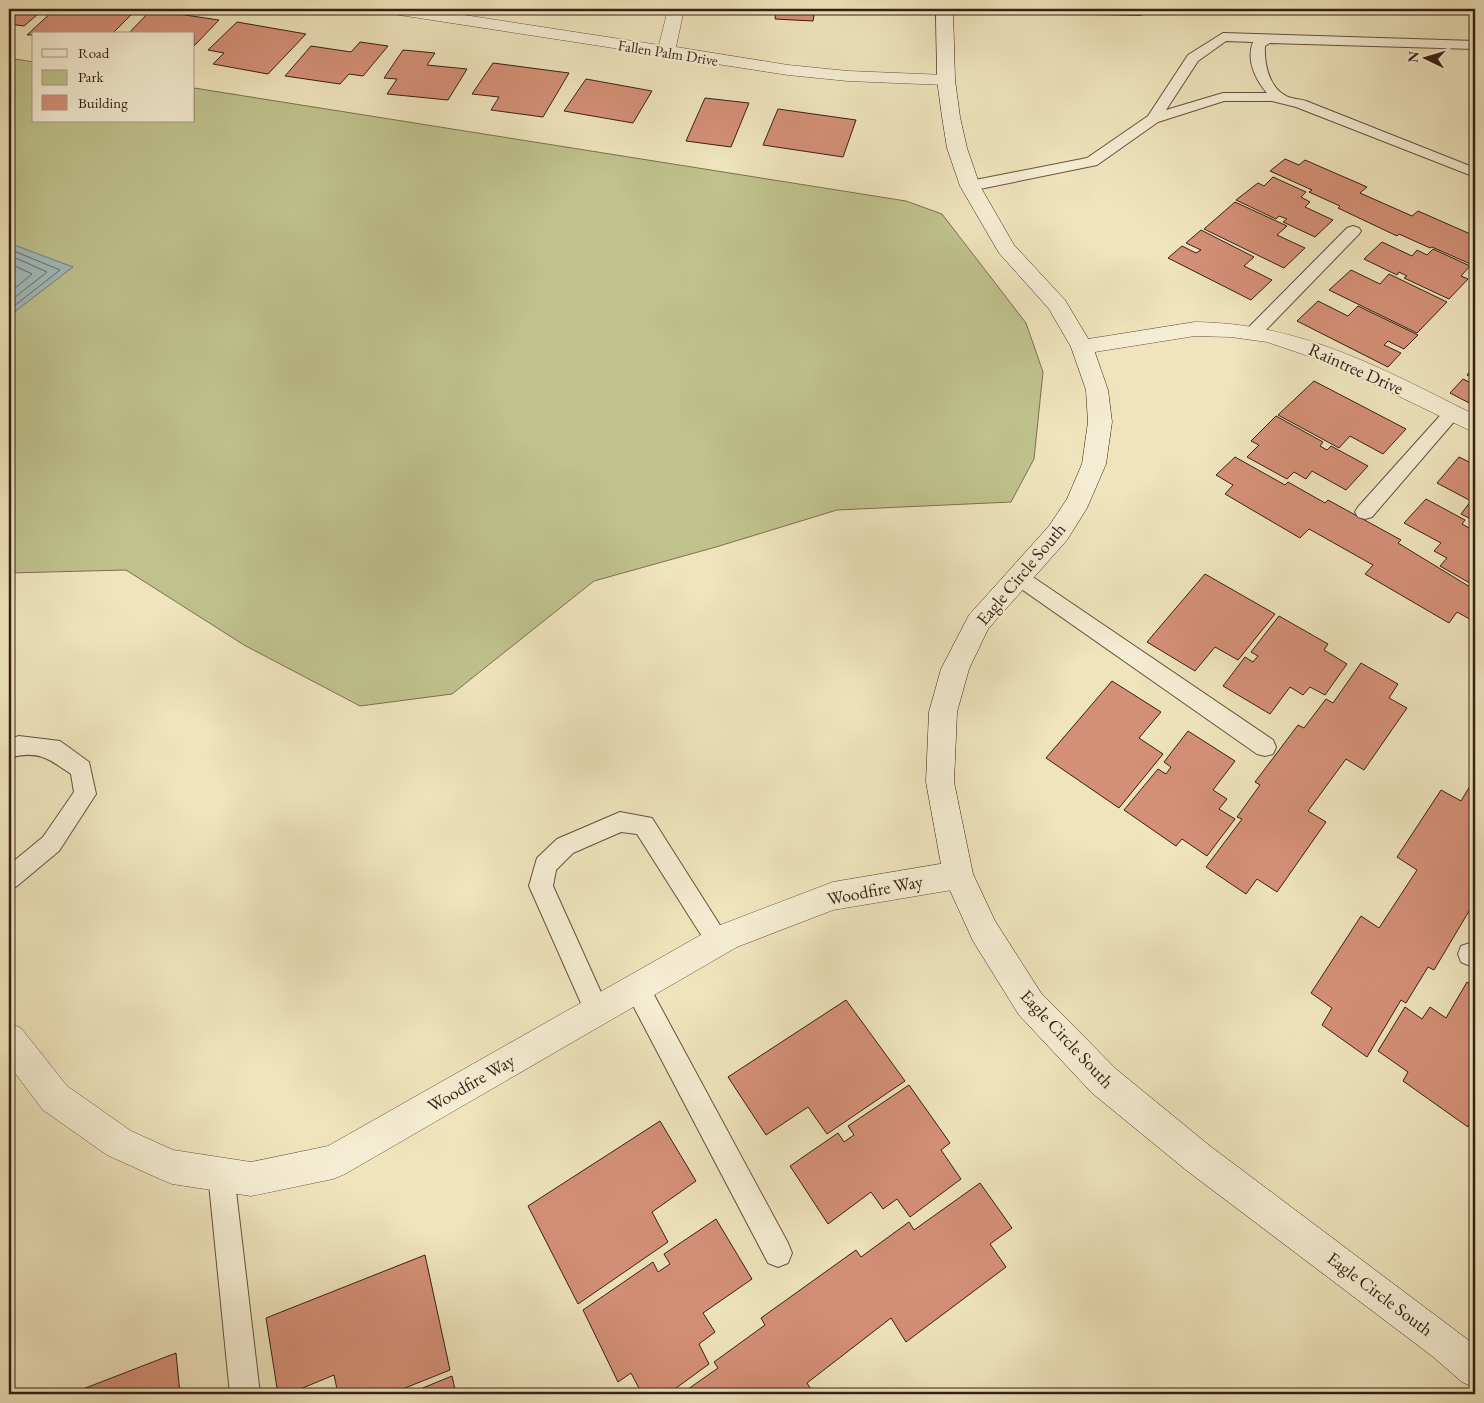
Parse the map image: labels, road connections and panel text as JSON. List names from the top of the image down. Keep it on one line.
{"streets":{"street":["Fallen Palm Drive","Raintree Drive","Eagle Circle South","Woodfire Way"]},"crossings":[["Fallen Palm Drive","Eagle Circle South"],["Raintree Drive","Eagle Circle South"],["Eagle Circle South","Woodfire Way"]],"legend":["Road","Park","Building"],"north":"left"}
